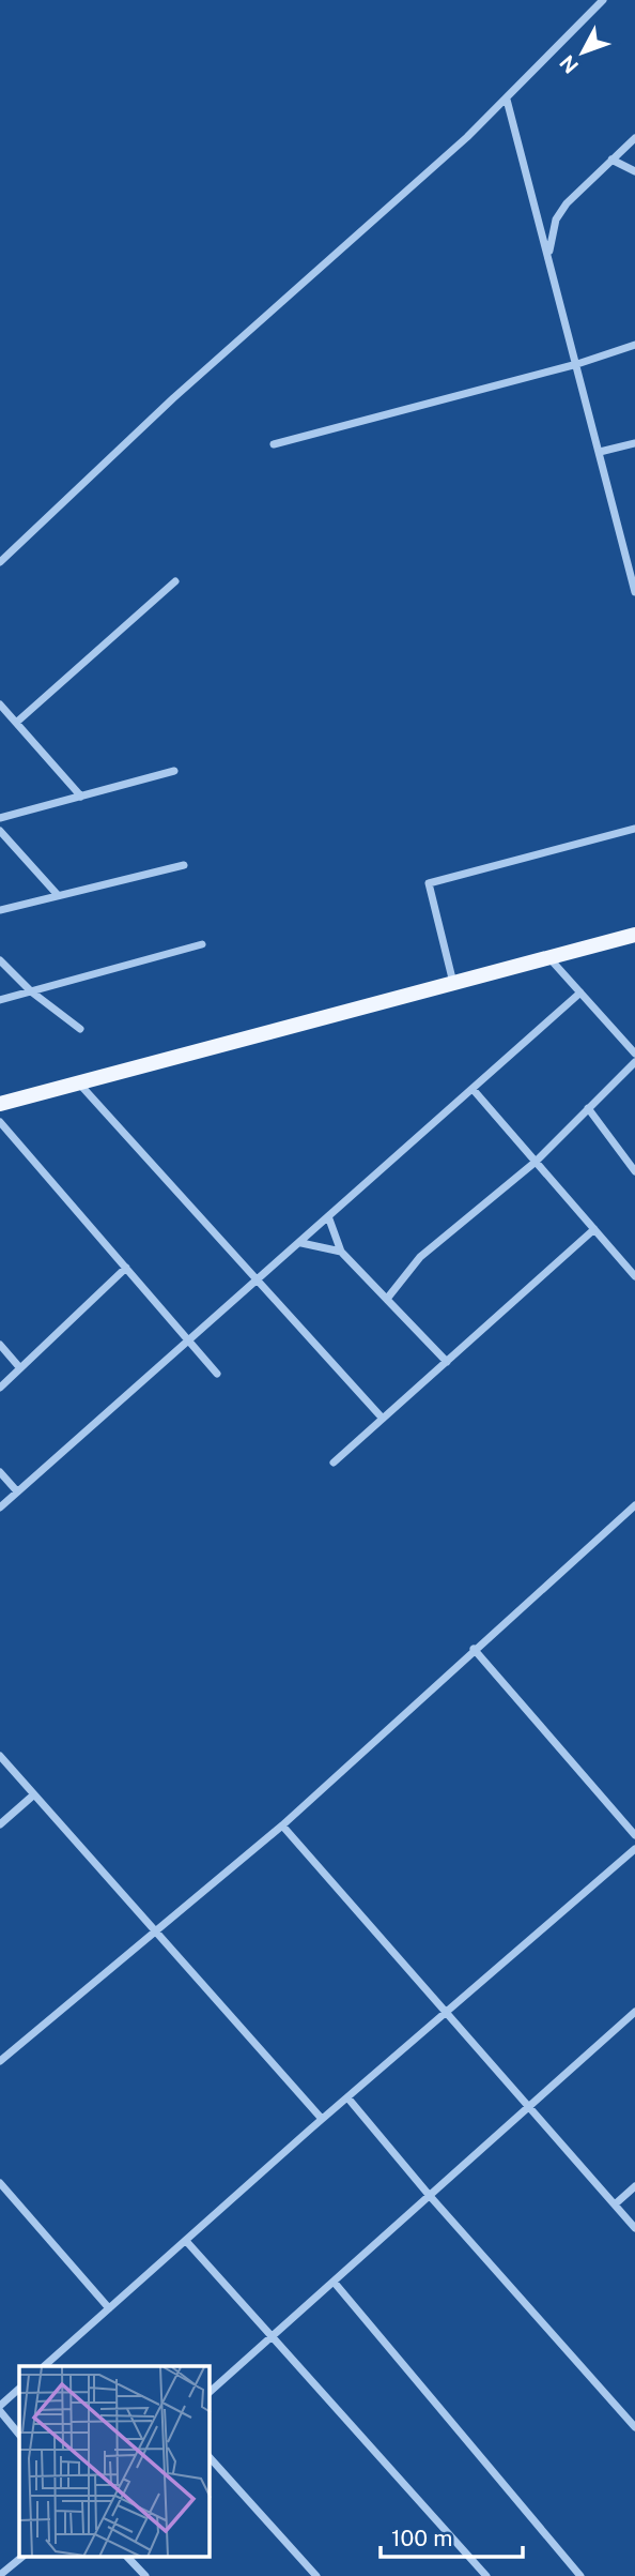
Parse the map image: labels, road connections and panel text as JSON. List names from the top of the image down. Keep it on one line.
{"scale_bar":"100 m","north":"bottom left"}
